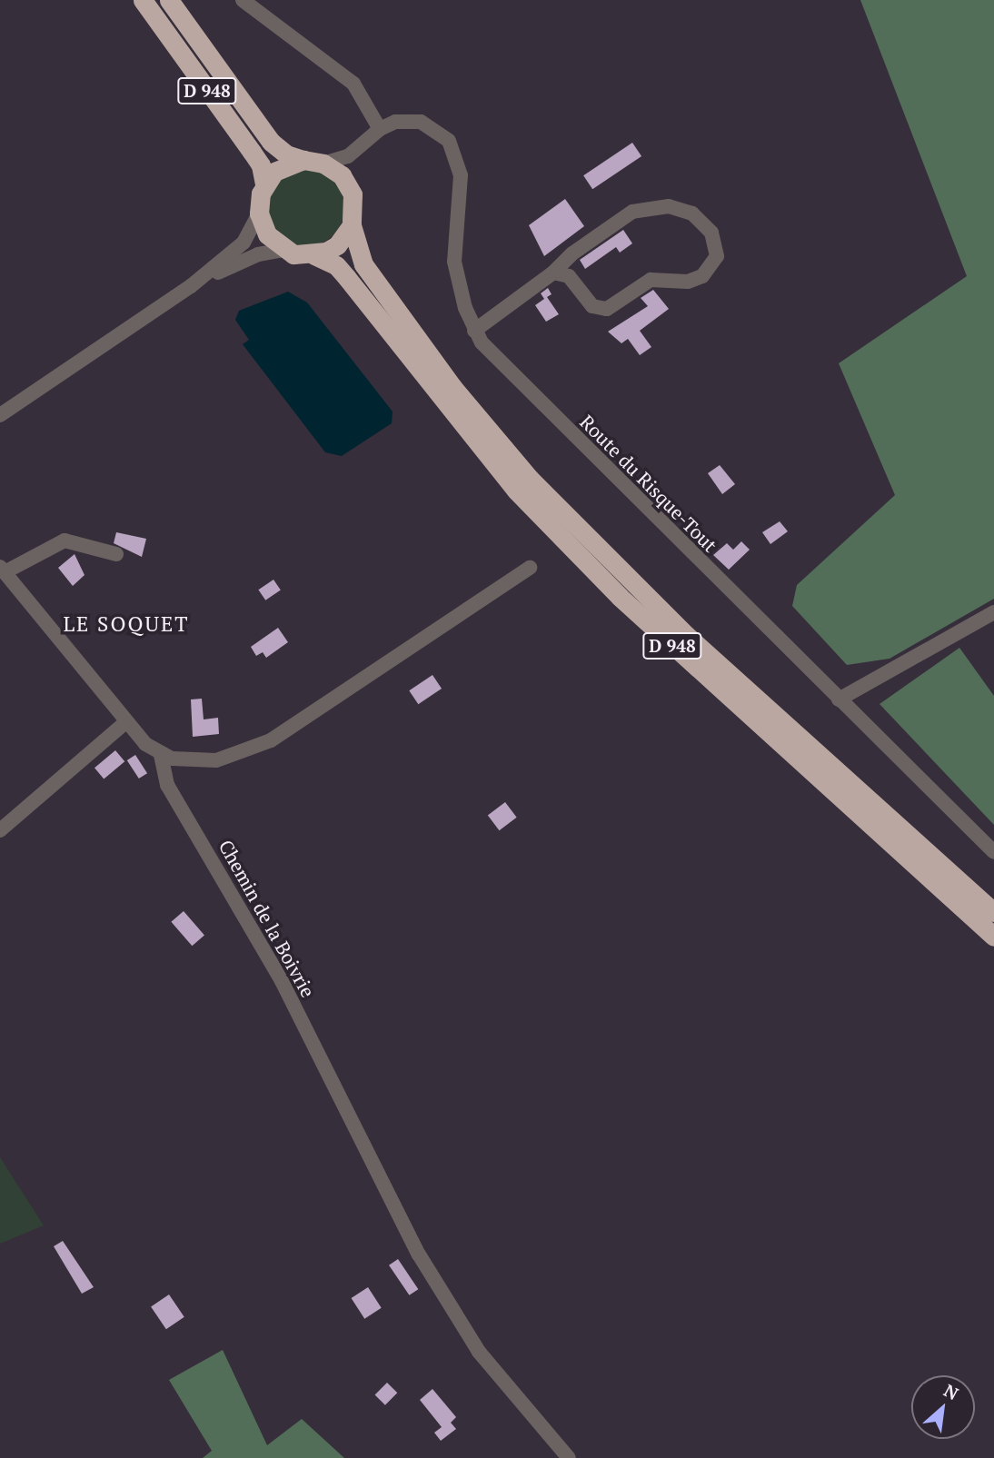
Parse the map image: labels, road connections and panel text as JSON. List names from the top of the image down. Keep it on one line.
{"streets":{"highway":["D 948"],"street":["Route du Risque-Tout","Chemin de la Boivrie"]},"districts":["LE SOQUET"],"north":"top right"}
